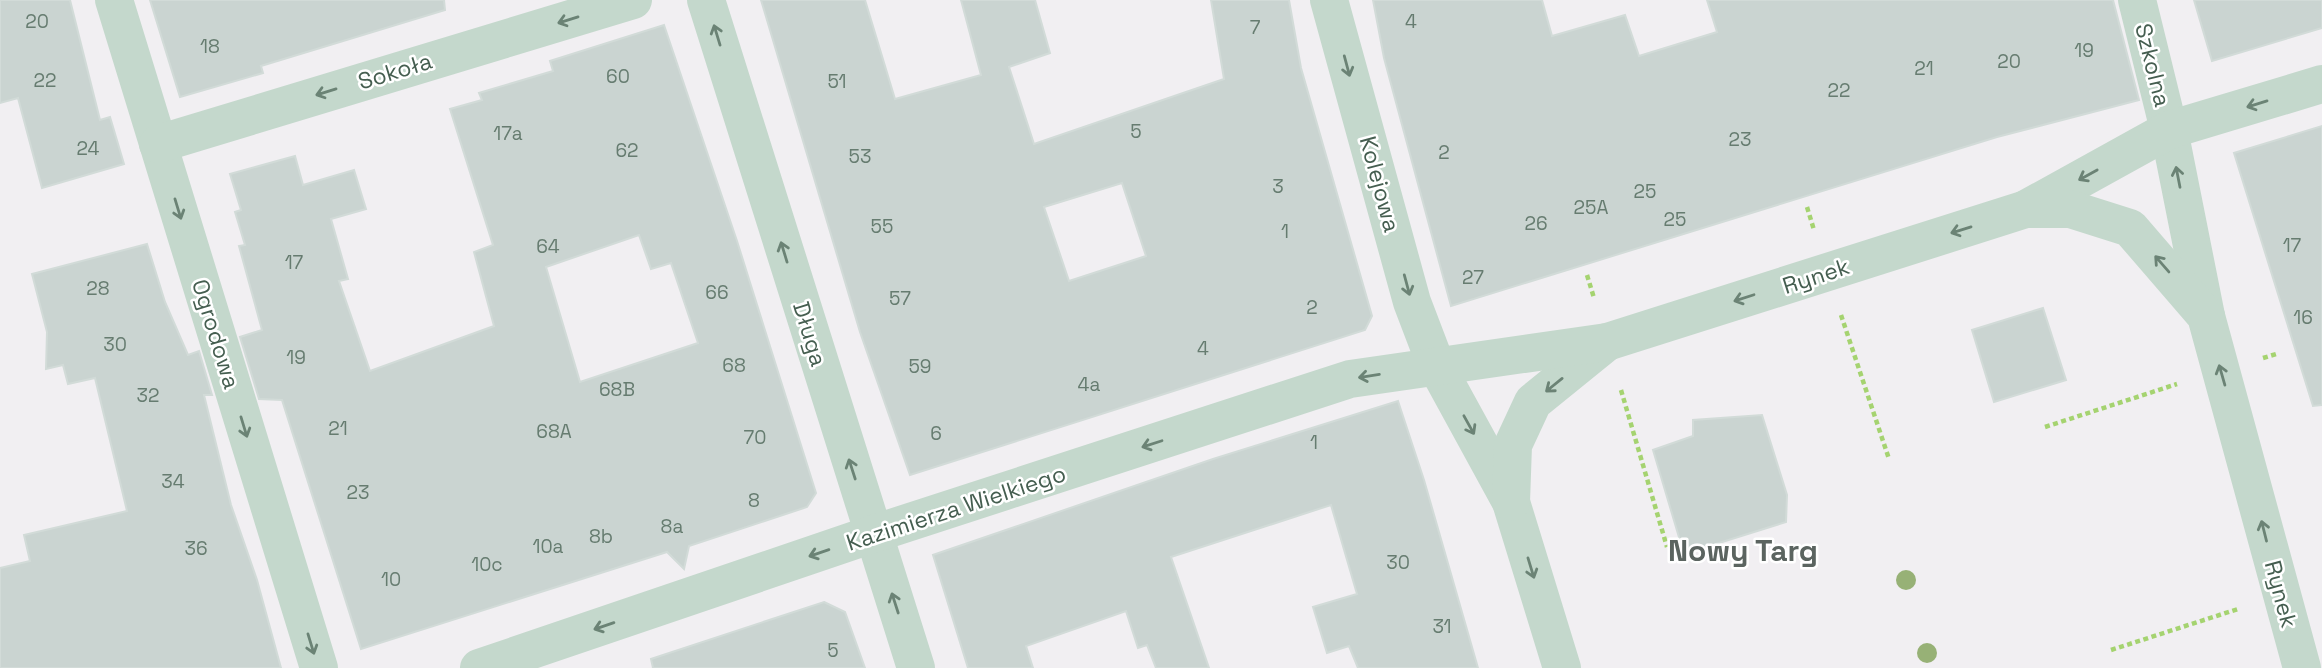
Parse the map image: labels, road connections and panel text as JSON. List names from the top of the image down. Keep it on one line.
{"streets":{"street":["Szkolna","Sokoła","Kolejowa","Rynek","Ogrodowa","Długa","Kazimierza Wielkiego"]},"crossings":[["Szkolna","Rynek"],["Sokoła","Ogrodowa"],["Kolejowa","Rynek"],["Kolejowa","Kazimierza Wielkiego"],["Rynek","Kazimierza Wielkiego"],["Długa","Kazimierza Wielkiego"]],"one_way":["Sokoła","Kolejowa","Ogrodowa","Długa","Kazimierza Wielkiego"],"districts":["Nowy Targ"],"house_numbers":["20","4","7","18","19","20","21","60","22","51","22","5","17a","23","24","62","2","53","3","25","25A","25","26","55","1","17","64","17","27","28","66","57","2","16","30","4","19","68","59","4a","68B","32","21","68A","6","70","1","34","23","8","8a","8b","10a","36","30","10c","10","31","5"]}
